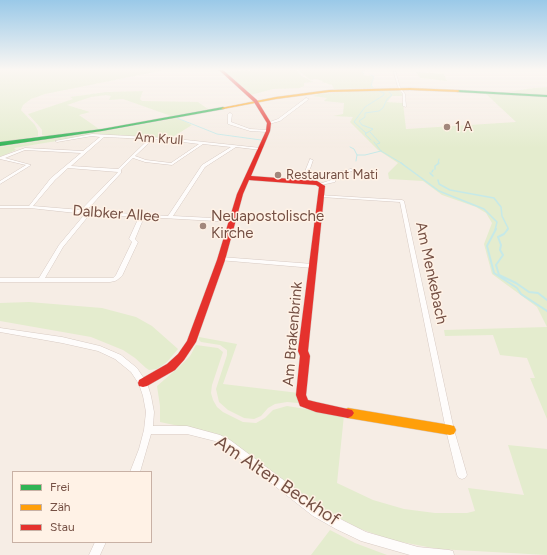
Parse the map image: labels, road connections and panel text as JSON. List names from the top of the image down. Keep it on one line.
{"streets":{"street":["Am Krull","Dalbker Allee","Am Menkebach","Am Brakenbrink","Am Alten Beckhof"]},"crossings":[["Am Menkebach","Am Brakenbrink"]],"places":["1 A","Restaurant Mati","Neuapostolische Kirche"],"legend":["Frei","Zäh","Stau"]}
